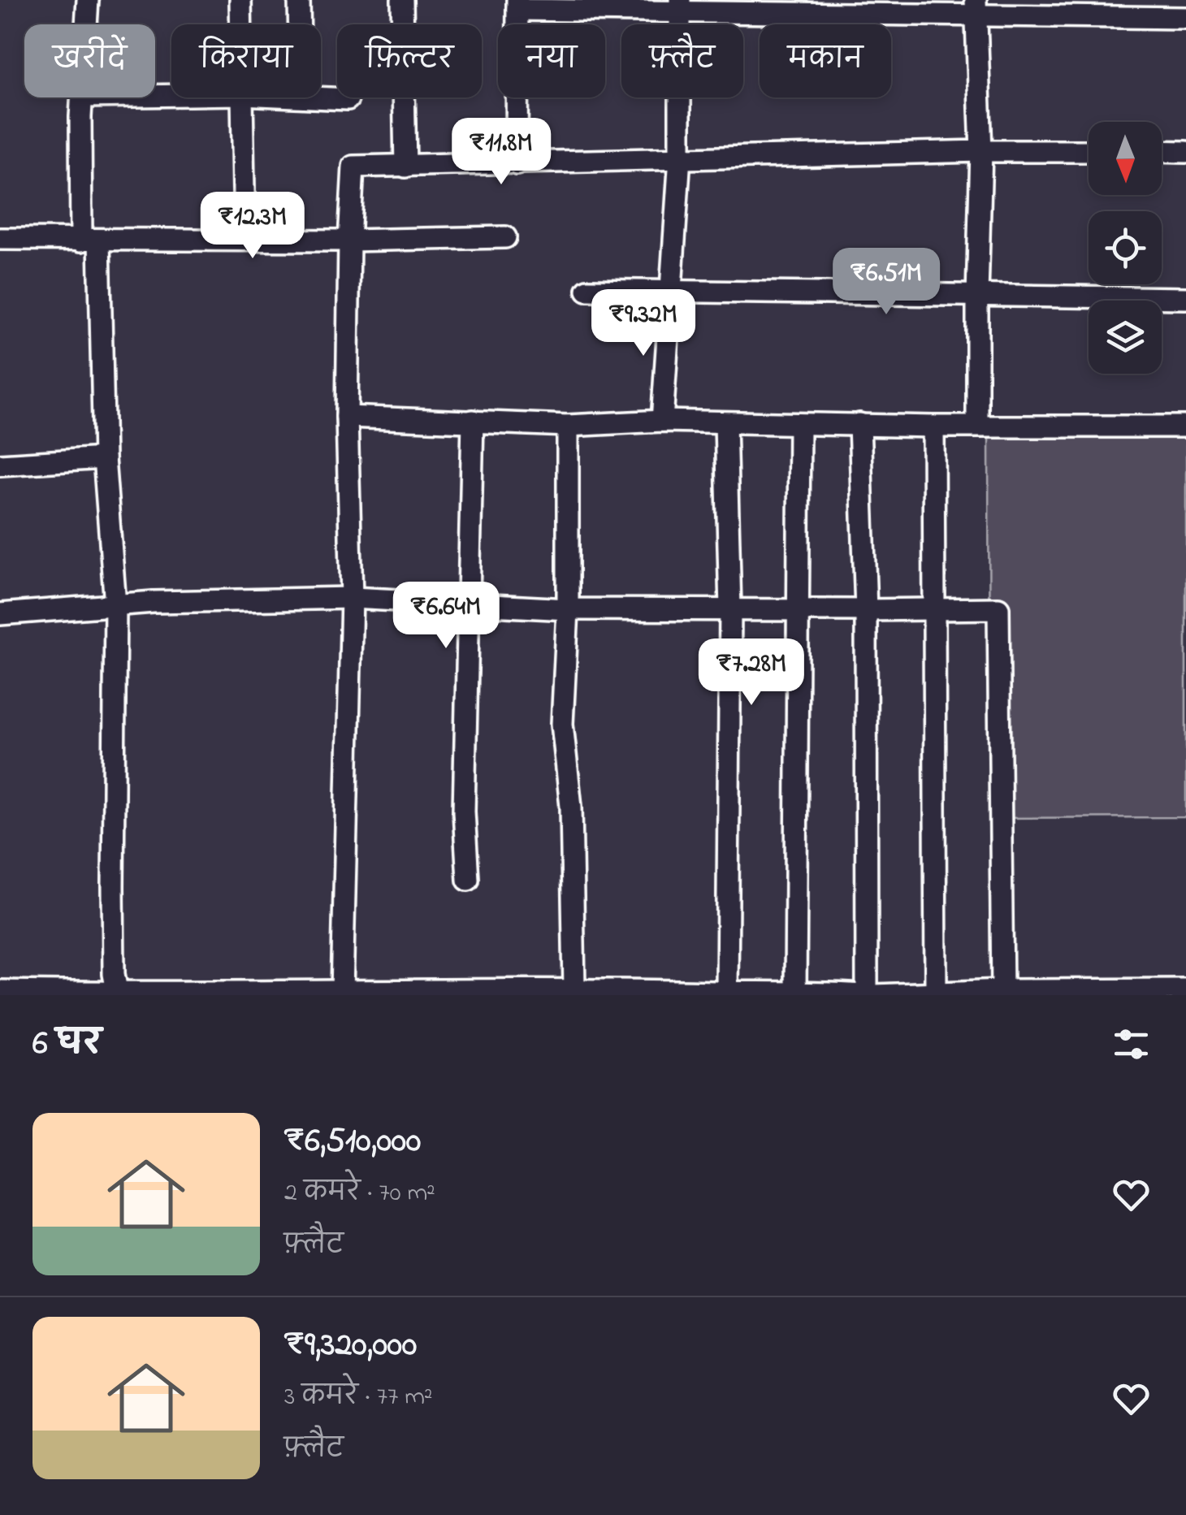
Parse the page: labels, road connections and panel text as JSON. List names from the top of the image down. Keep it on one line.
{"north":"bottom","page":{"chip":["खरीदें","किराया","फ़िल्टर","नया","फ़्लैट","मकान"],"price":["₹11.8M","₹12.3M","₹6.51M","₹9.32M","₹6.64M","₹7.28M"],"heading":"6 घर","list":[{"name":"₹6,510,000","note":"2 कमरे · 70 m² · फ़्लैट"},{"name":"₹9,320,000","note":"3 कमरे · 77 m² · फ़्लैट"}]}}
